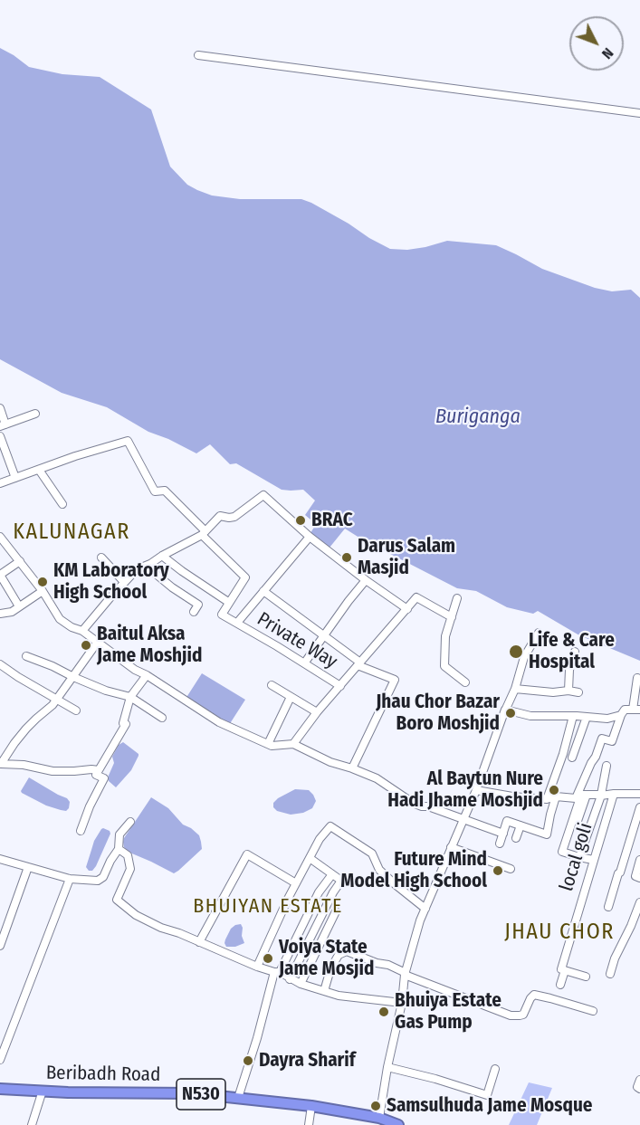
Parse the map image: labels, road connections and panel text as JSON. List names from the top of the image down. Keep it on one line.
{"streets":{"highway":["Beribadh Road","N530"],"street":["Private Way","local goli"]},"districts":["KALUNAGAR","BHUIYAN ESTATE","JHAU CHOR"],"water":["Buriganga"],"places":["BRAC","Darus Salam Masjid","KM Laboratory High School","Baitul Aksa Jame Moshjid","Life & Care Hospital","Jhau Chor Bazar Boro Moshjid","Al Baytun Nure Hadi Jhame Moshjid","Future Mind Model High School","Voiya State Jame Mosjid","Bhuiya Estate Gas Pump","Dayra Sharif","Samsulhuda Jame Mosque"],"north":"bottom right"}
